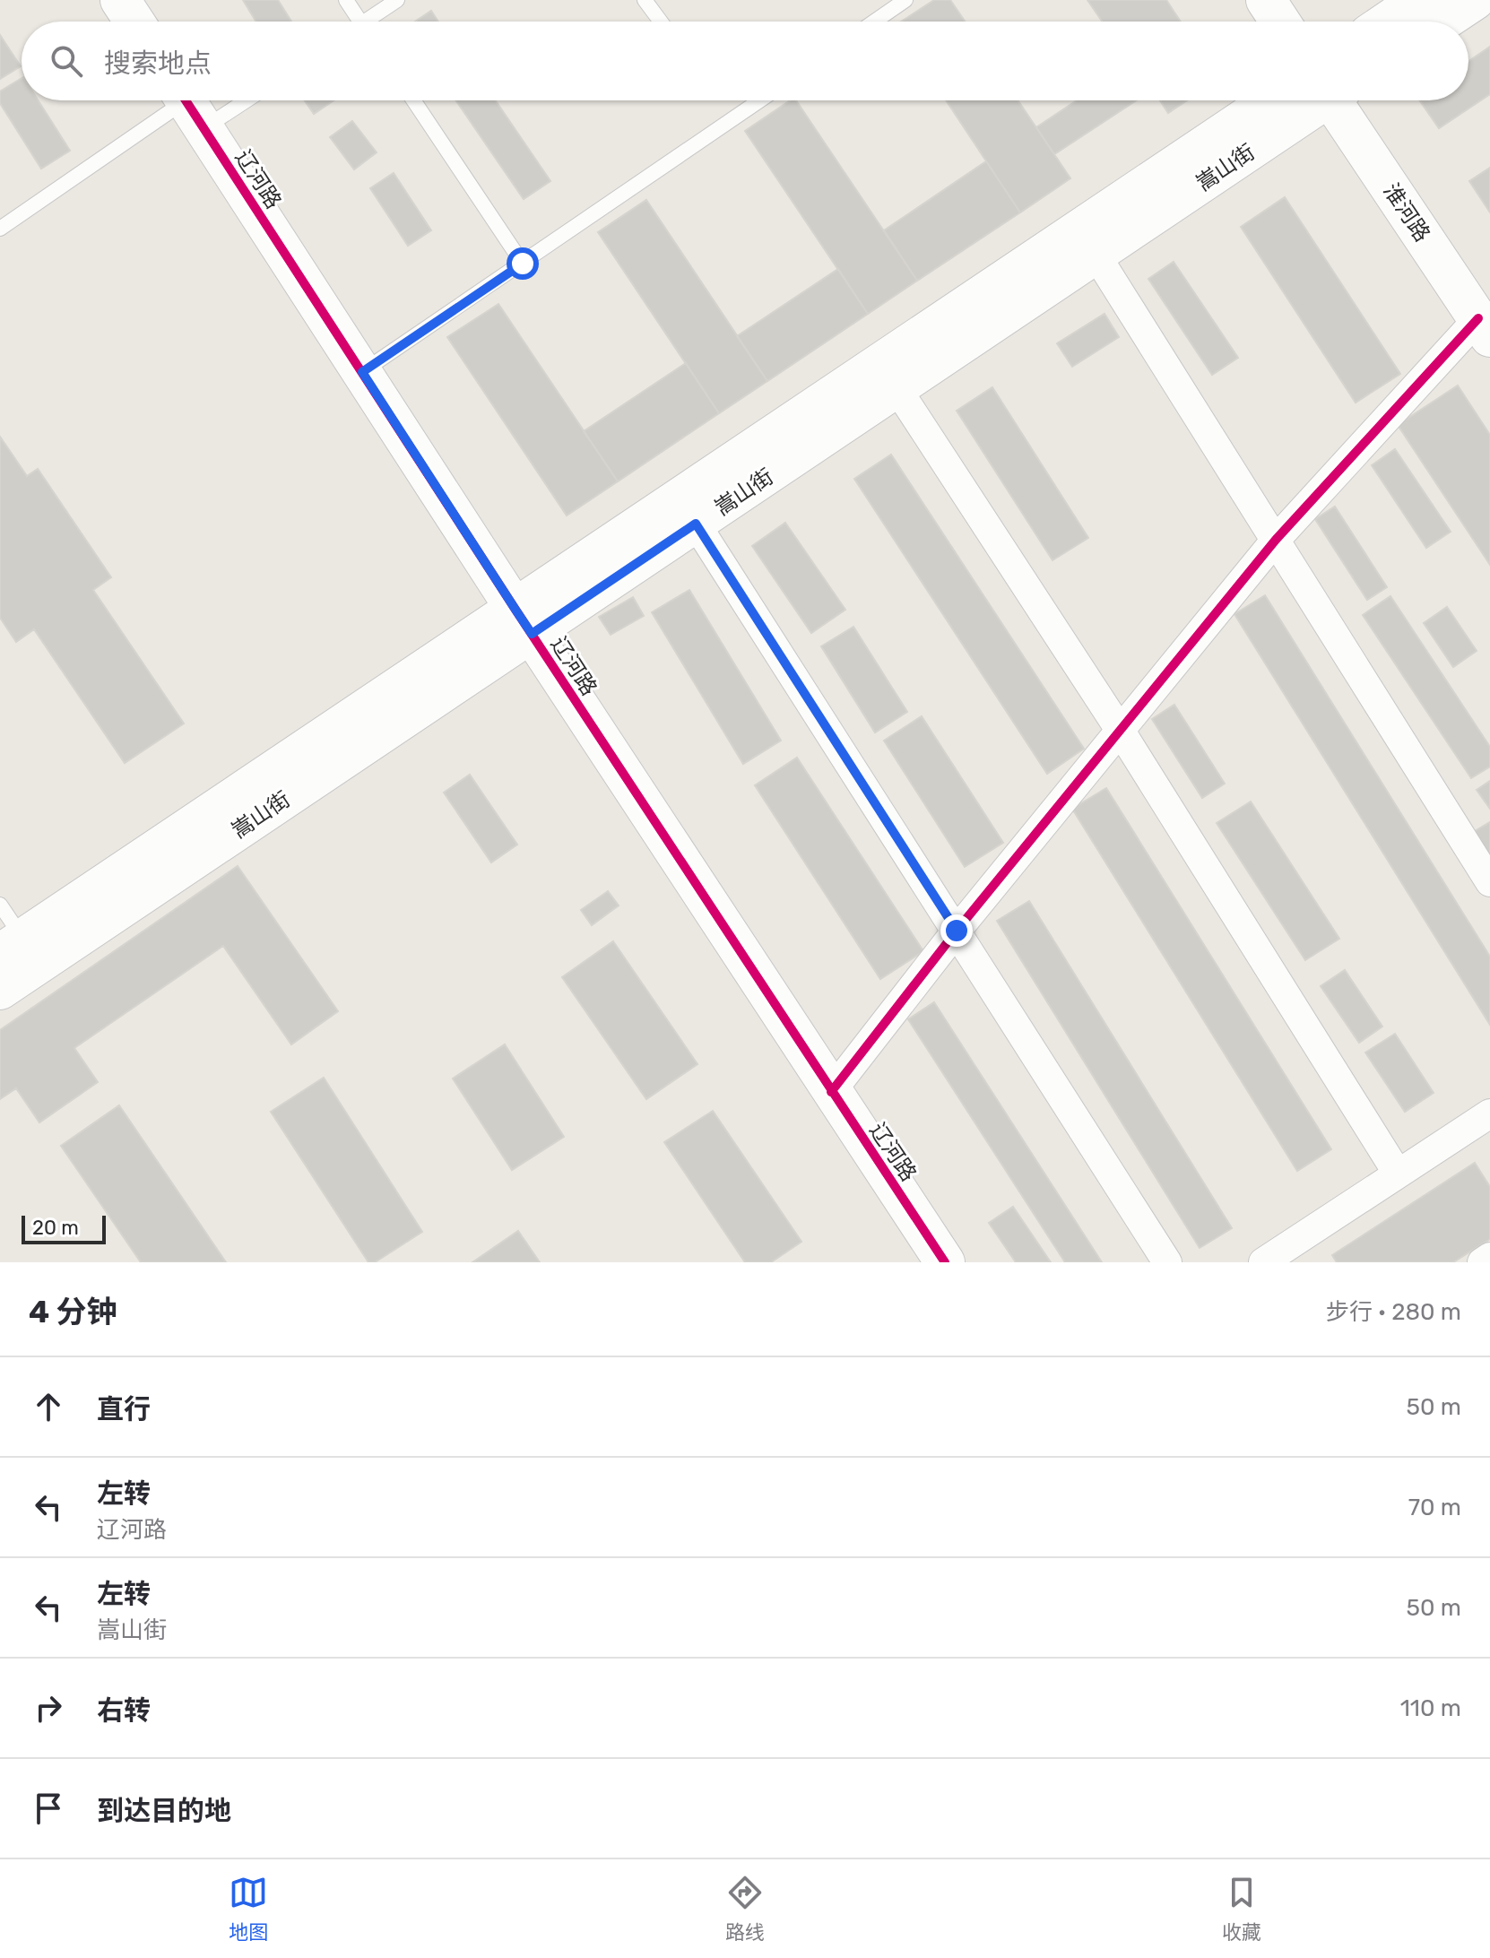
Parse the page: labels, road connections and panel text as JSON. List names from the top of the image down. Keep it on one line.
{"streets":{"main road":["嵩山街","辽河路","淮河路"]},"crossings":[["嵩山街","辽河路"]],"scale_bar":"20 m","page":{"search":"搜索地点","scale":"20 m","heading":["4 分钟","步行 · 280 m"],"list":[["直行","50 m"],["左转","辽河路","70 m"],["左转","嵩山街","50 m"],["右转","110 m"],"到达目的地"],"nav":["地图","路线","收藏"]}}
